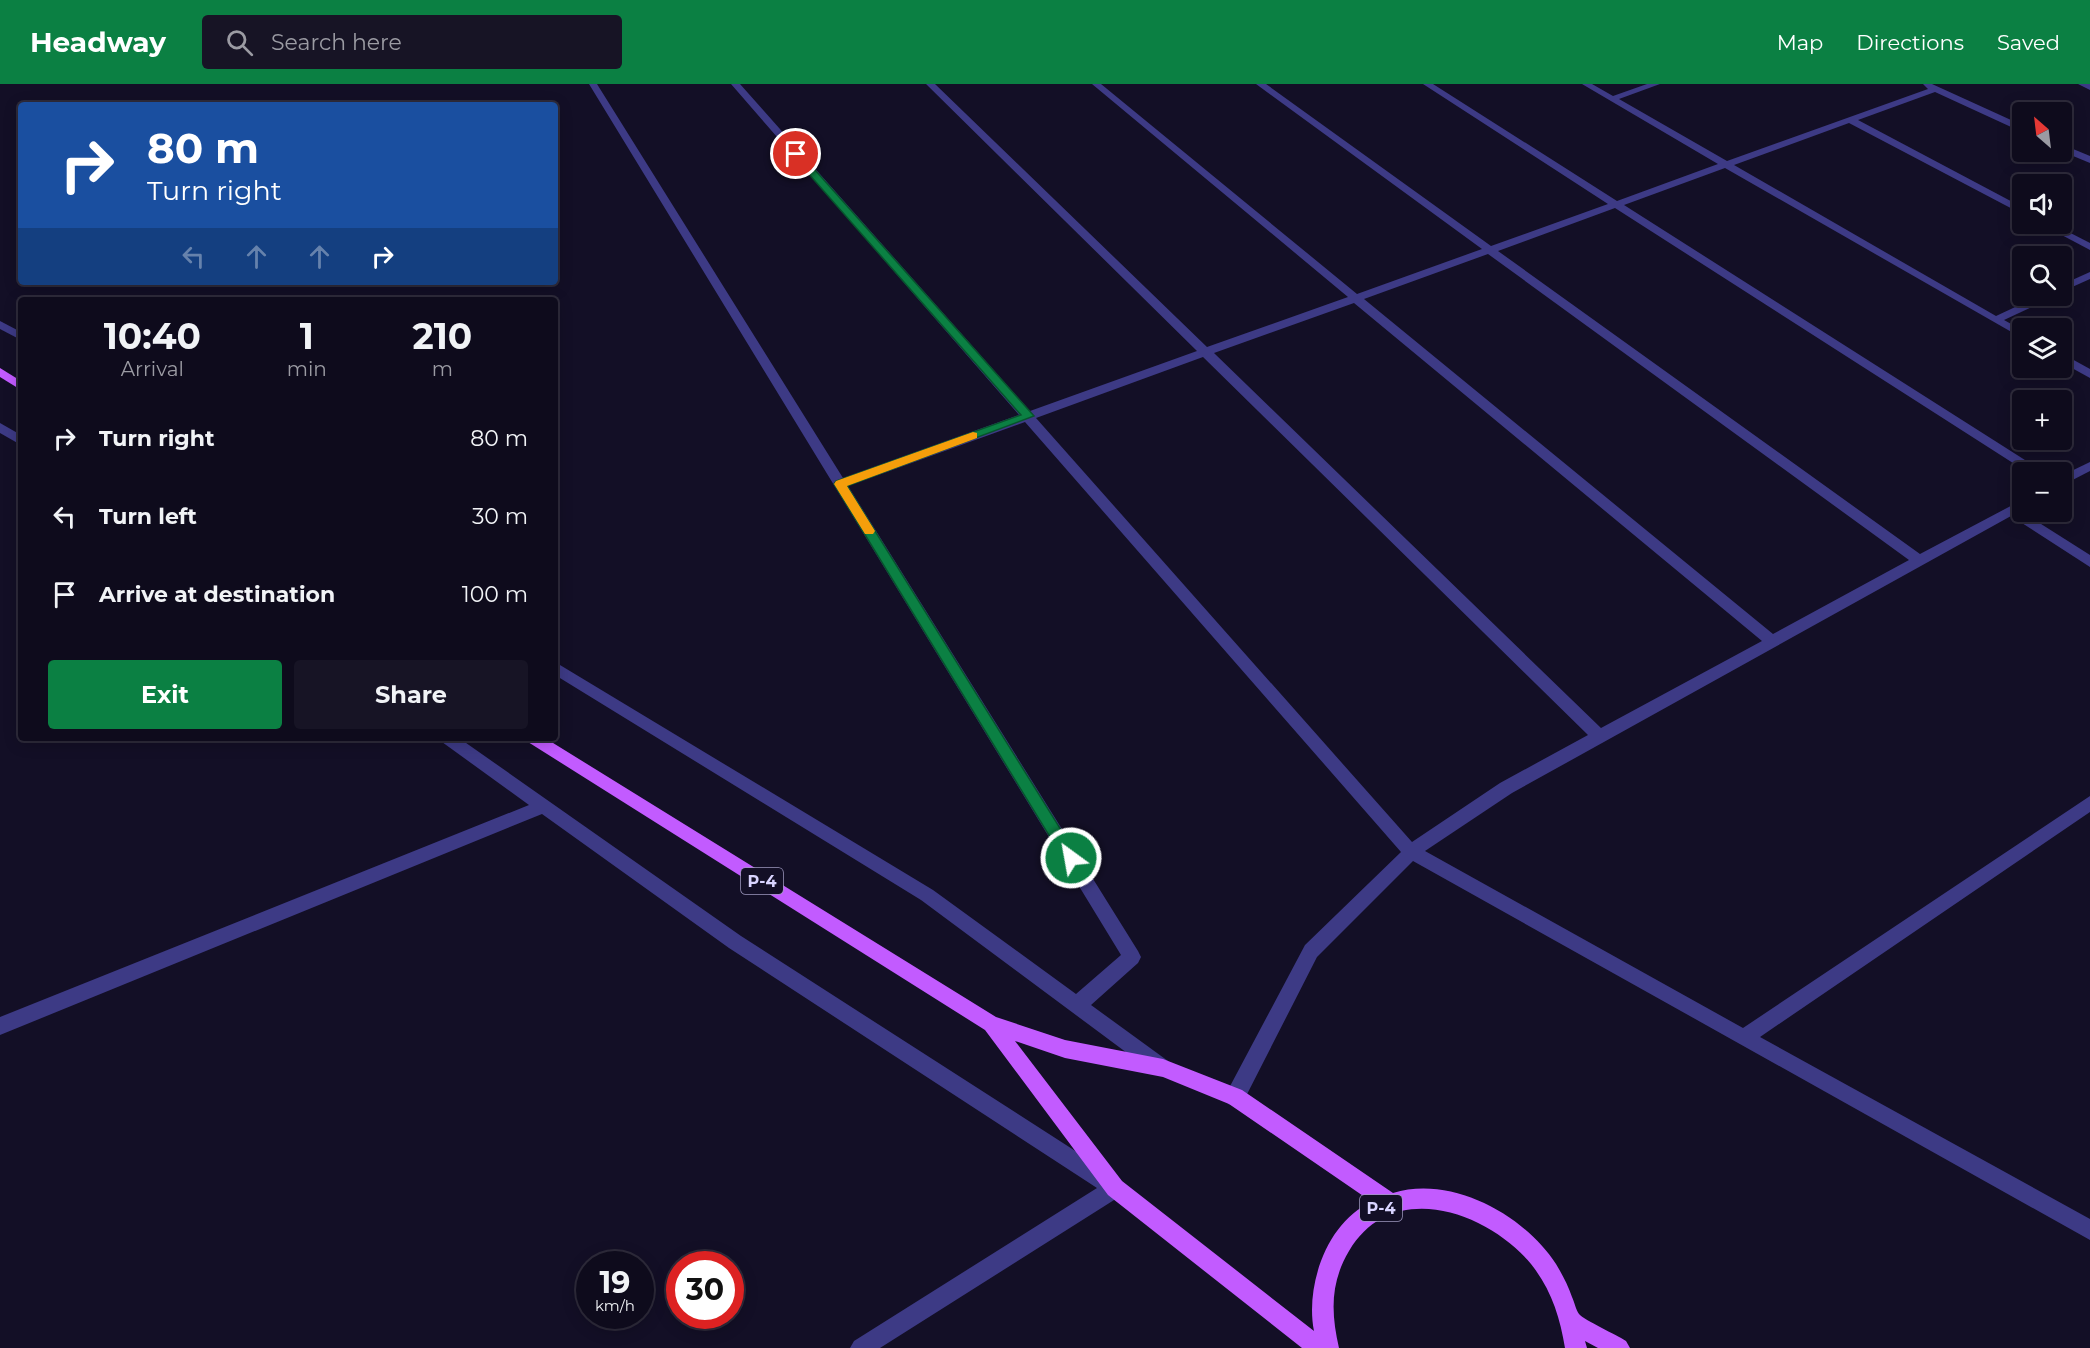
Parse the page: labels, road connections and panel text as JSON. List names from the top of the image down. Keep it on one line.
{"streets":{"main road":["P-4"]},"north":"top left","page":{"header":"Headway","search":"Search here","nav":["Map","Directions","Saved"],"map_buttons":["+","−"],"turn":["80 m","Turn right"],"eta":["10:40","Arrival","1","min","210","m"],"list":[{"name":"Turn right","value":"80 m"},{"name":"Turn left","value":"30 m"},{"name":"Arrive at destination","value":"100 m"}],"buttons":["Exit","Share"],"speed":"19 km/h","limit":"30"}}
